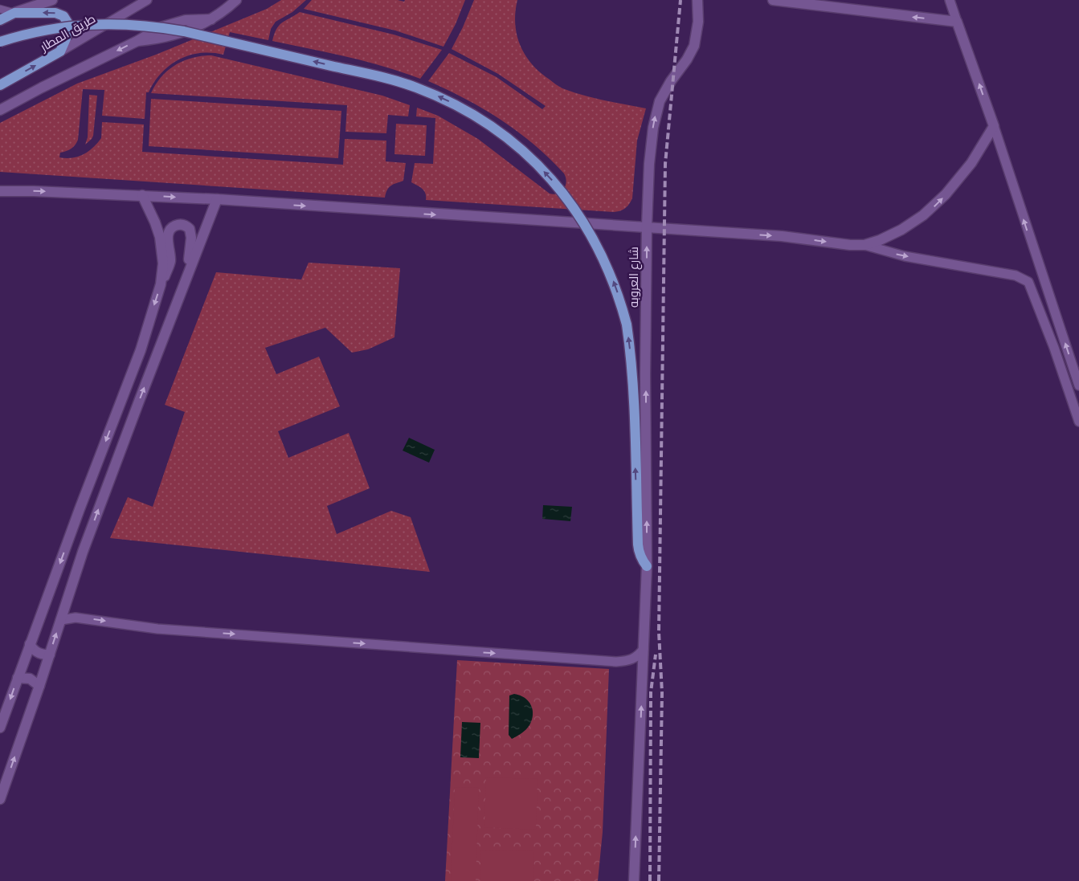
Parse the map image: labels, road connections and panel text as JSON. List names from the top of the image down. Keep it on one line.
{"streets":{"main road":["طريق المطار","شارع العروبه"]},"one_way":["شارع العروبه"]}
